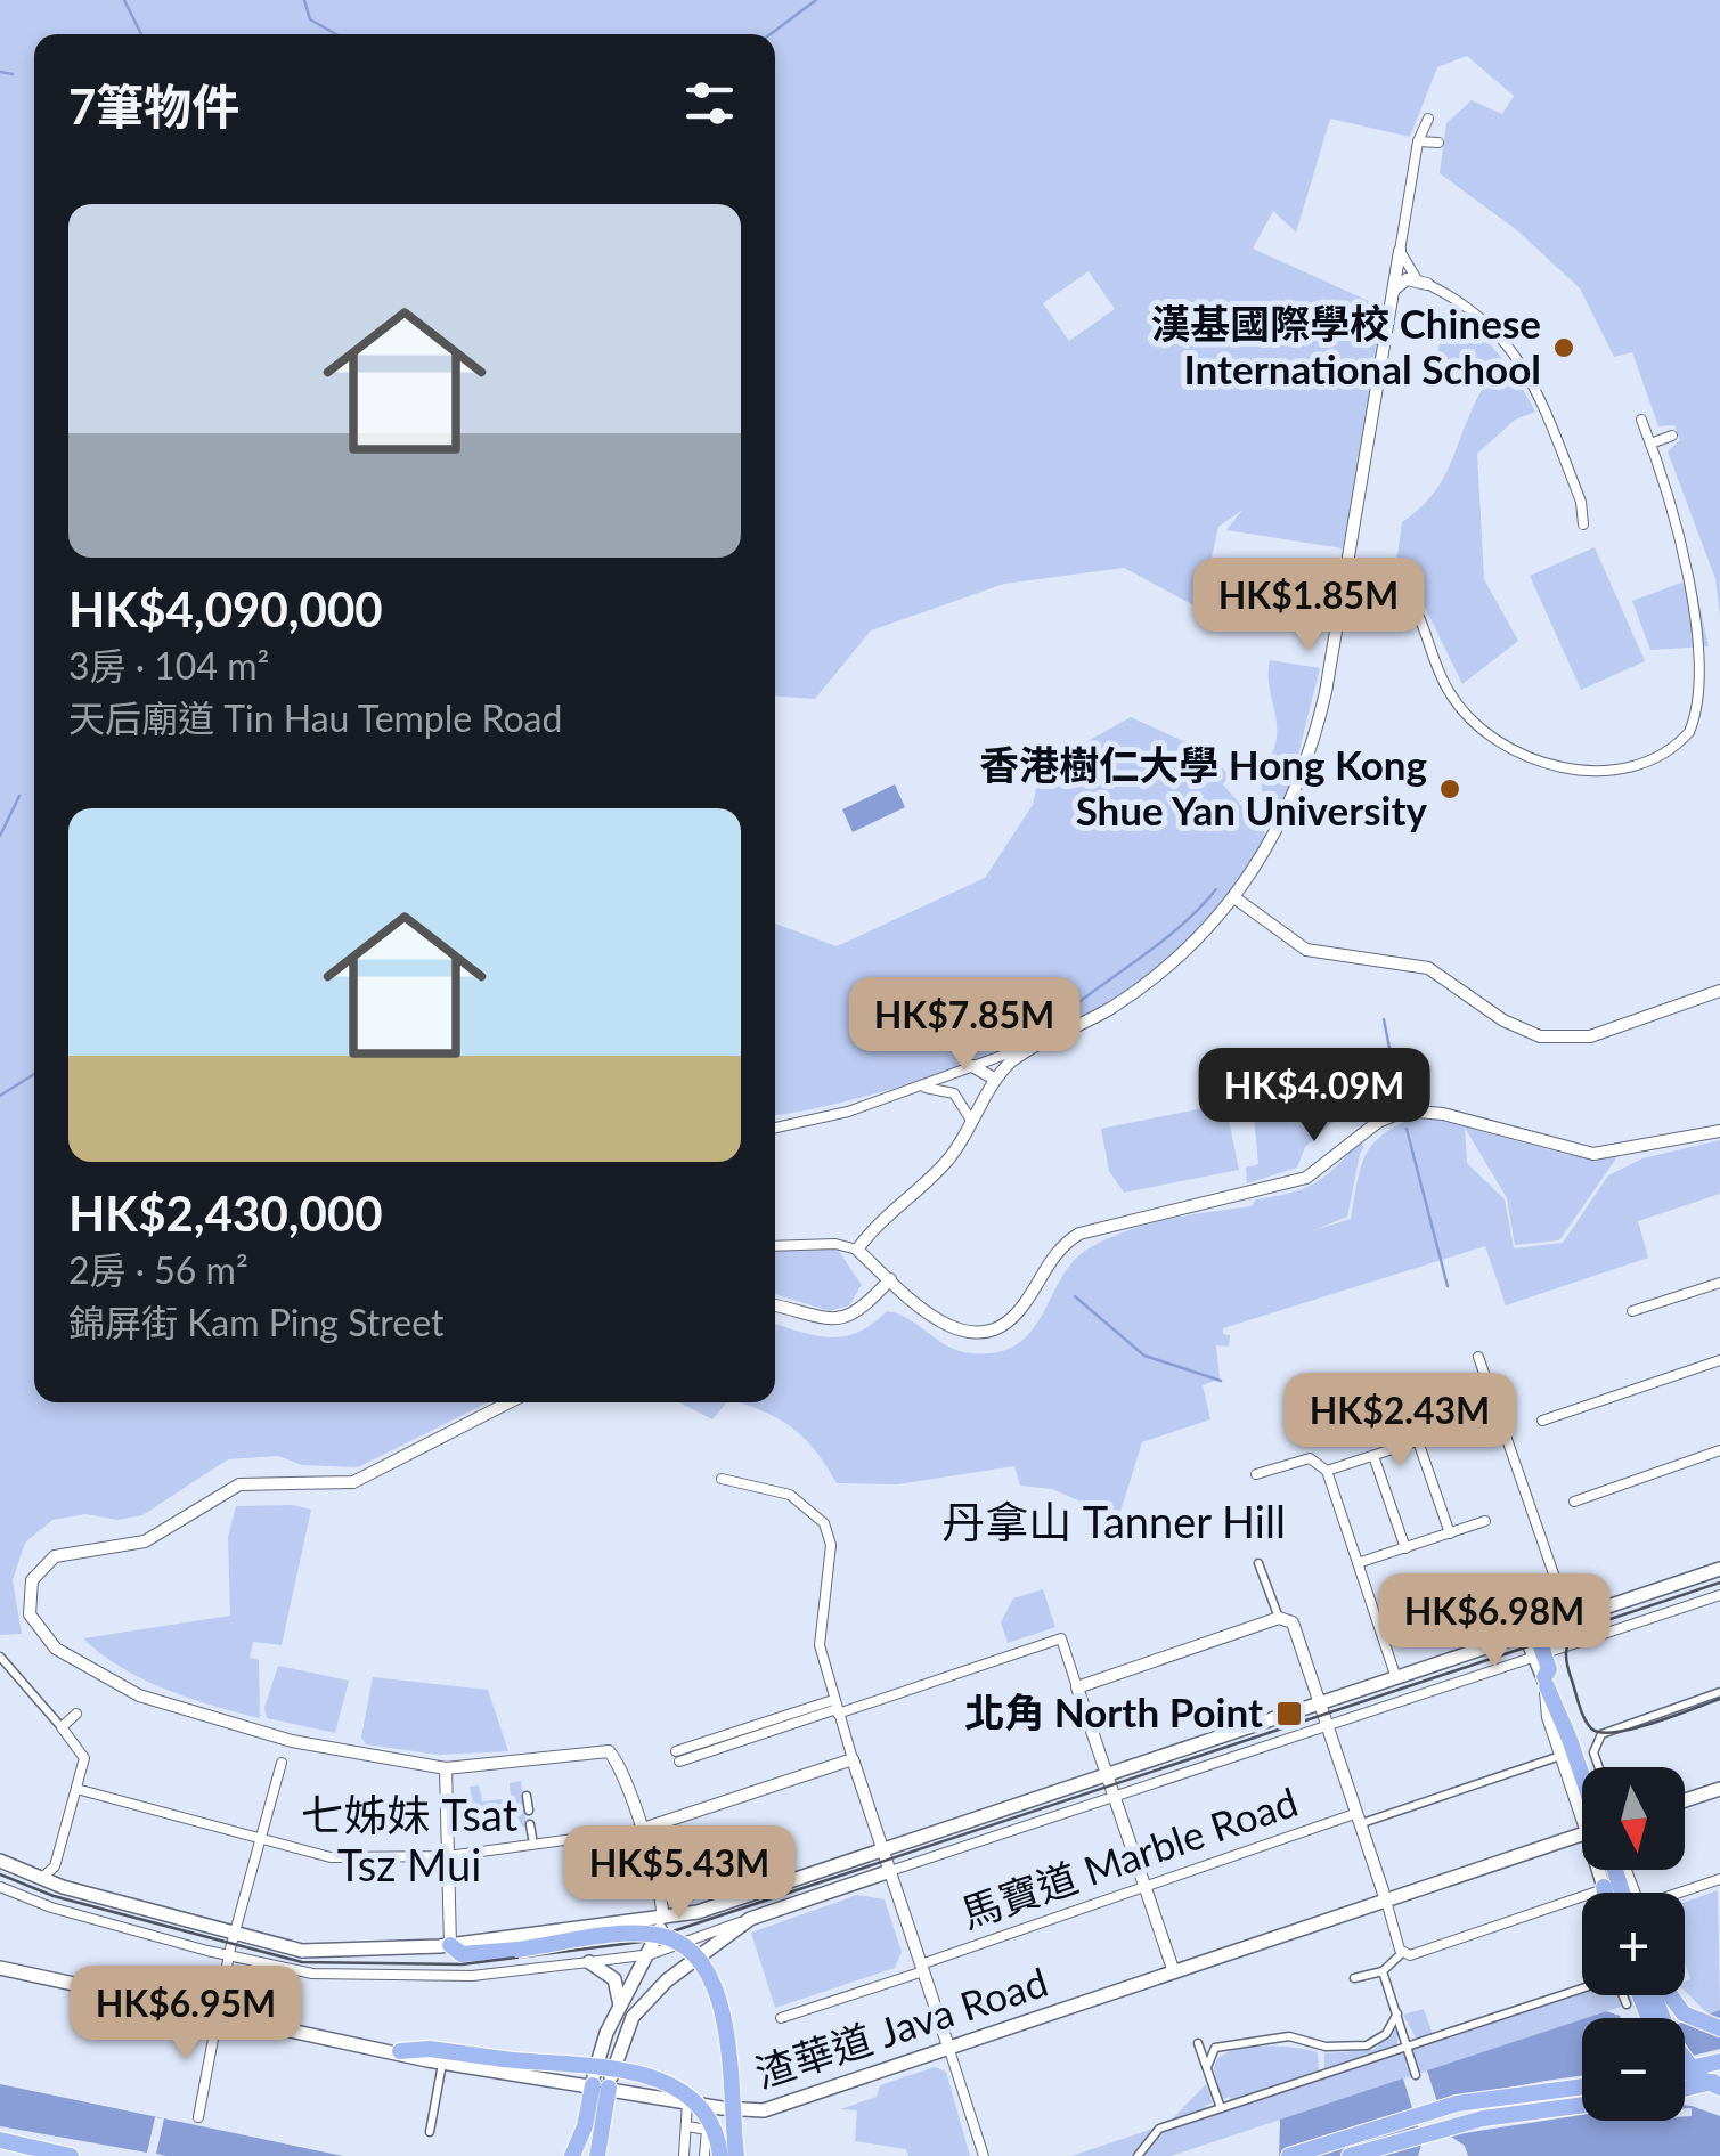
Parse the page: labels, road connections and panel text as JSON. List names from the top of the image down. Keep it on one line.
{"streets":{"main road":["渣華道 Java Road"],"street":["馬寶道 Marble Road"]},"districts":["丹拿山 Tanner Hill","七姊妹 Tsat Tsz Mui"],"places":{"other":["漢基國際學校 Chinese International School","香港樹仁大學 Hong Kong Shue Yan University"],"transit":["北角 North Point"]},"north":"bottom","page":{"heading":"7筆物件","list":[{"name":"HK$4,090,000","note":"3房 · 104 m² · 天后廟道 Tin Hau Temple Road"},{"name":"HK$2,430,000","note":"2房 · 56 m² · 錦屏街 Kam Ping Street"}],"price":["HK$1.85M","HK$7.85M","HK$4.09M","HK$2.43M","HK$6.98M","HK$5.43M","HK$6.95M"],"map_buttons":["+","−"]}}
